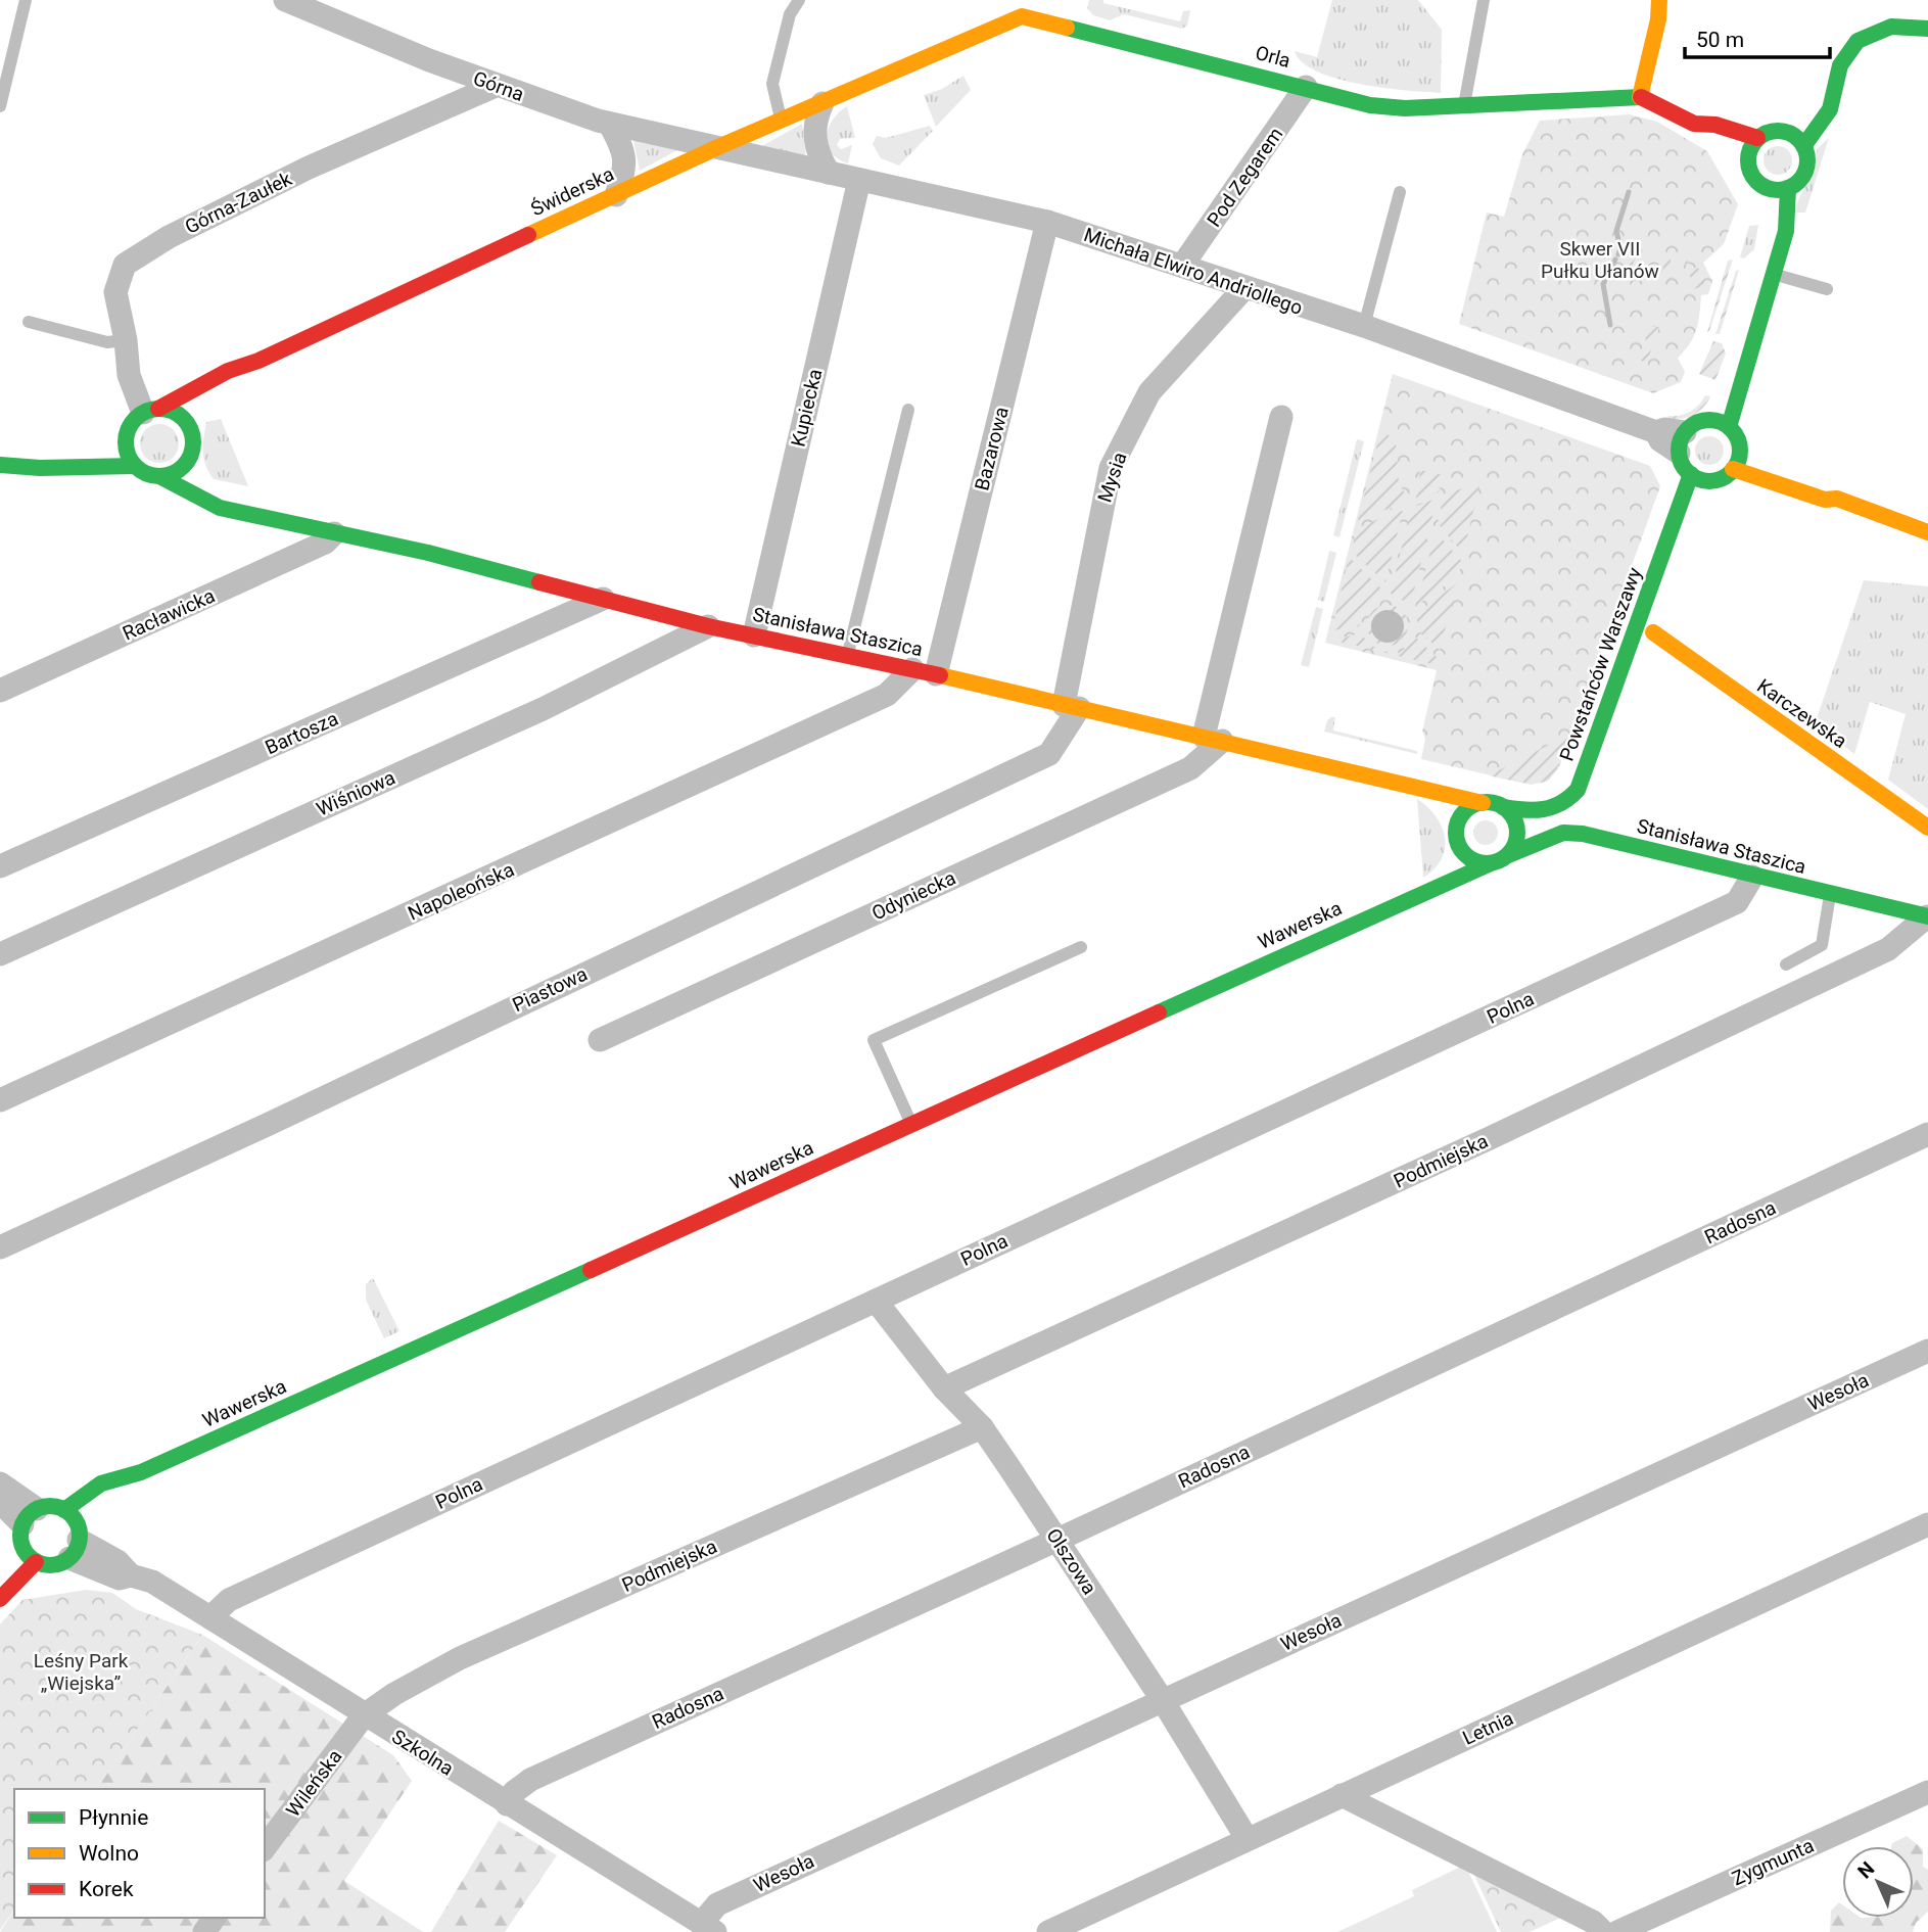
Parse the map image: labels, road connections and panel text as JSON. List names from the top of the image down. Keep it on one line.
{"streets":{"main road":["Orla","Świderska","Stanisława Staszica","Powstańców Warszawy","Karczewska","Wawerska"],"street":["Górna","Pod Zegarem","Górna-Zaułek","Michała Elwiro Andriollego","Kupiecka","Bazarowa","Mysia","Racławicka","Bartosza","Wiśniowa","Napoleońska","Odyniecka","Piastowa","Polna","Podmiejska","Radosna","Wesoła","Olszowa","Letnia","Szkolna","Wileńska","Zygmunta"]},"crossings":[["Orla","Pod Zegarem"],["Orla","Świderska"],["Górna","Świderska"],["Górna","Górna-Zaułek"],["Górna","Michała Elwiro Andriollego"],["Pod Zegarem","Michała Elwiro Andriollego"],["Świderska","Górna-Zaułek"],["Świderska","Michała Elwiro Andriollego"],["Świderska","Stanisława Staszica"],["Górna-Zaułek","Stanisława Staszica"],["Michała Elwiro Andriollego","Kupiecka"],["Michała Elwiro Andriollego","Bazarowa"],["Michała Elwiro Andriollego","Mysia"],["Michała Elwiro Andriollego","Powstańców Warszawy"],["Kupiecka","Stanisława Staszica"],["Bazarowa","Stanisława Staszica"],["Mysia","Stanisława Staszica"],["Mysia","Piastowa"],["Racławicka","Stanisława Staszica"],["Stanisława Staszica","Powstańców Warszawy"],["Stanisława Staszica","Bartosza"],["Stanisława Staszica","Wiśniowa"],["Stanisława Staszica","Napoleońska"],["Stanisława Staszica","Odyniecka"],["Stanisława Staszica","Wawerska"],["Stanisława Staszica","Piastowa"],["Stanisława Staszica","Polna"],["Stanisława Staszica","Podmiejska"],["Powstańców Warszawy","Wawerska"],["Wawerska","Szkolna"],["Polna","Olszowa"],["Polna","Szkolna"],["Podmiejska","Olszowa"],["Podmiejska","Szkolna"],["Podmiejska","Wileńska"],["Radosna","Olszowa"],["Radosna","Szkolna"],["Wesoła","Olszowa"],["Wesoła","Szkolna"],["Olszowa","Letnia"],["Szkolna","Wileńska"]],"parks":["Skwer VII Pułku Ułanów","Leśny Park „Wiejska”"],"legend":["Płynnie","Wolno","Korek"],"scale_bar":"50 m","north":"top left"}
